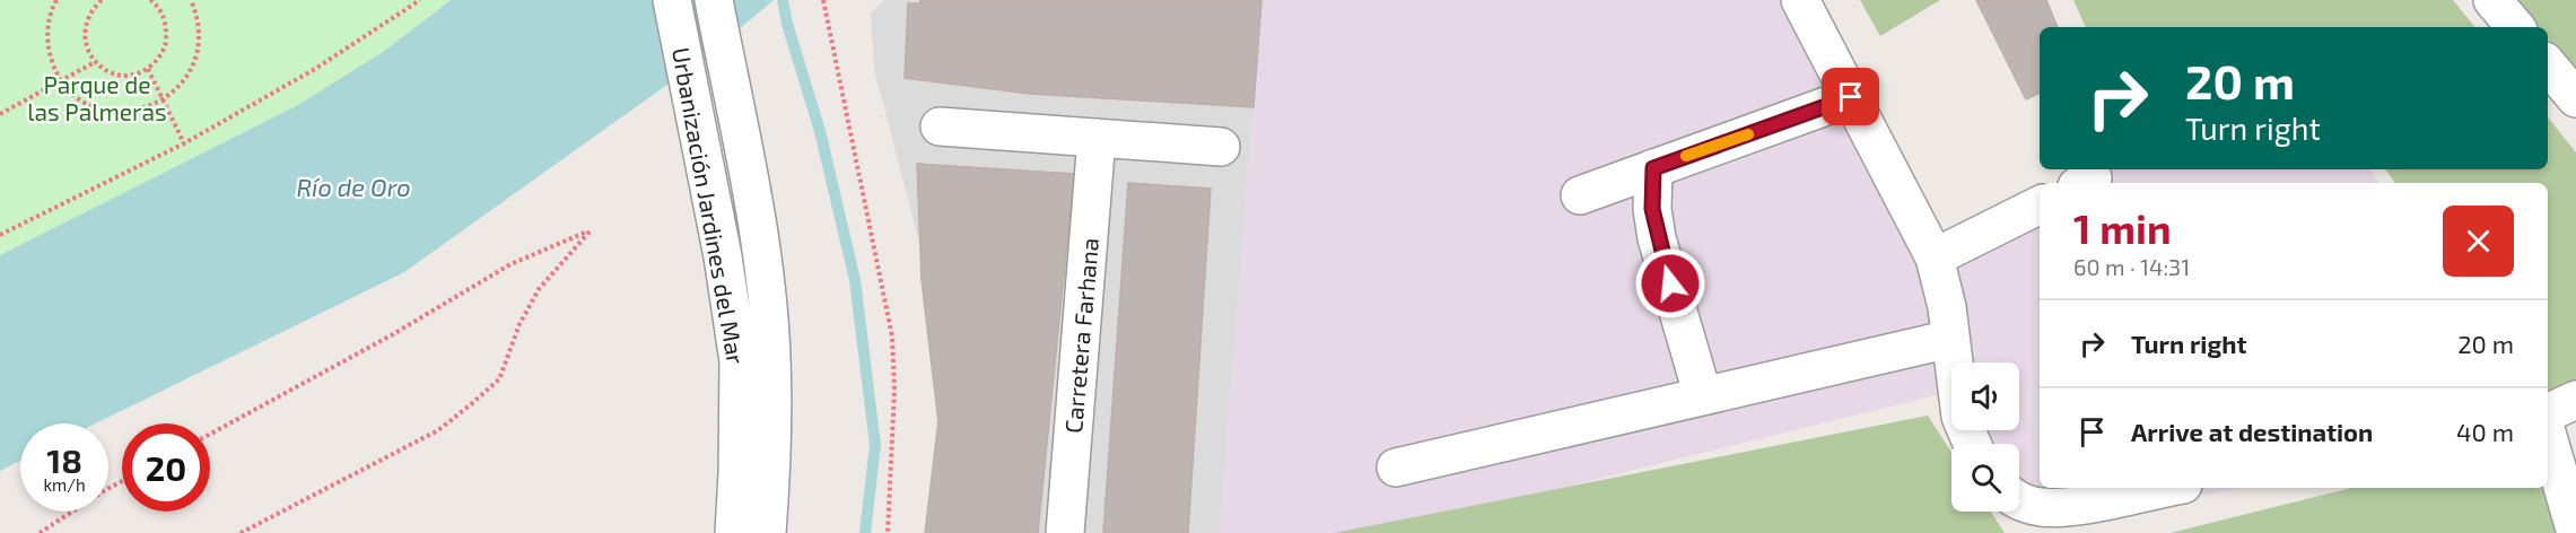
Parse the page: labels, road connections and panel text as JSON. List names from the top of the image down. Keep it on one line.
{"streets":{"street":["Urbanización Jardines del Mar","Carretera Farhana"]},"water":["Río de Oro"],"parks":["Parque de las Palmeras"],"page":{"turn":["20 m","Turn right"],"heading":["1 min","60 m · 14:31"],"list":[{"name":"Turn right","value":"20 m"},{"name":"Arrive at destination","value":"40 m"}],"speed":"18 km/h","limit":"20"}}
